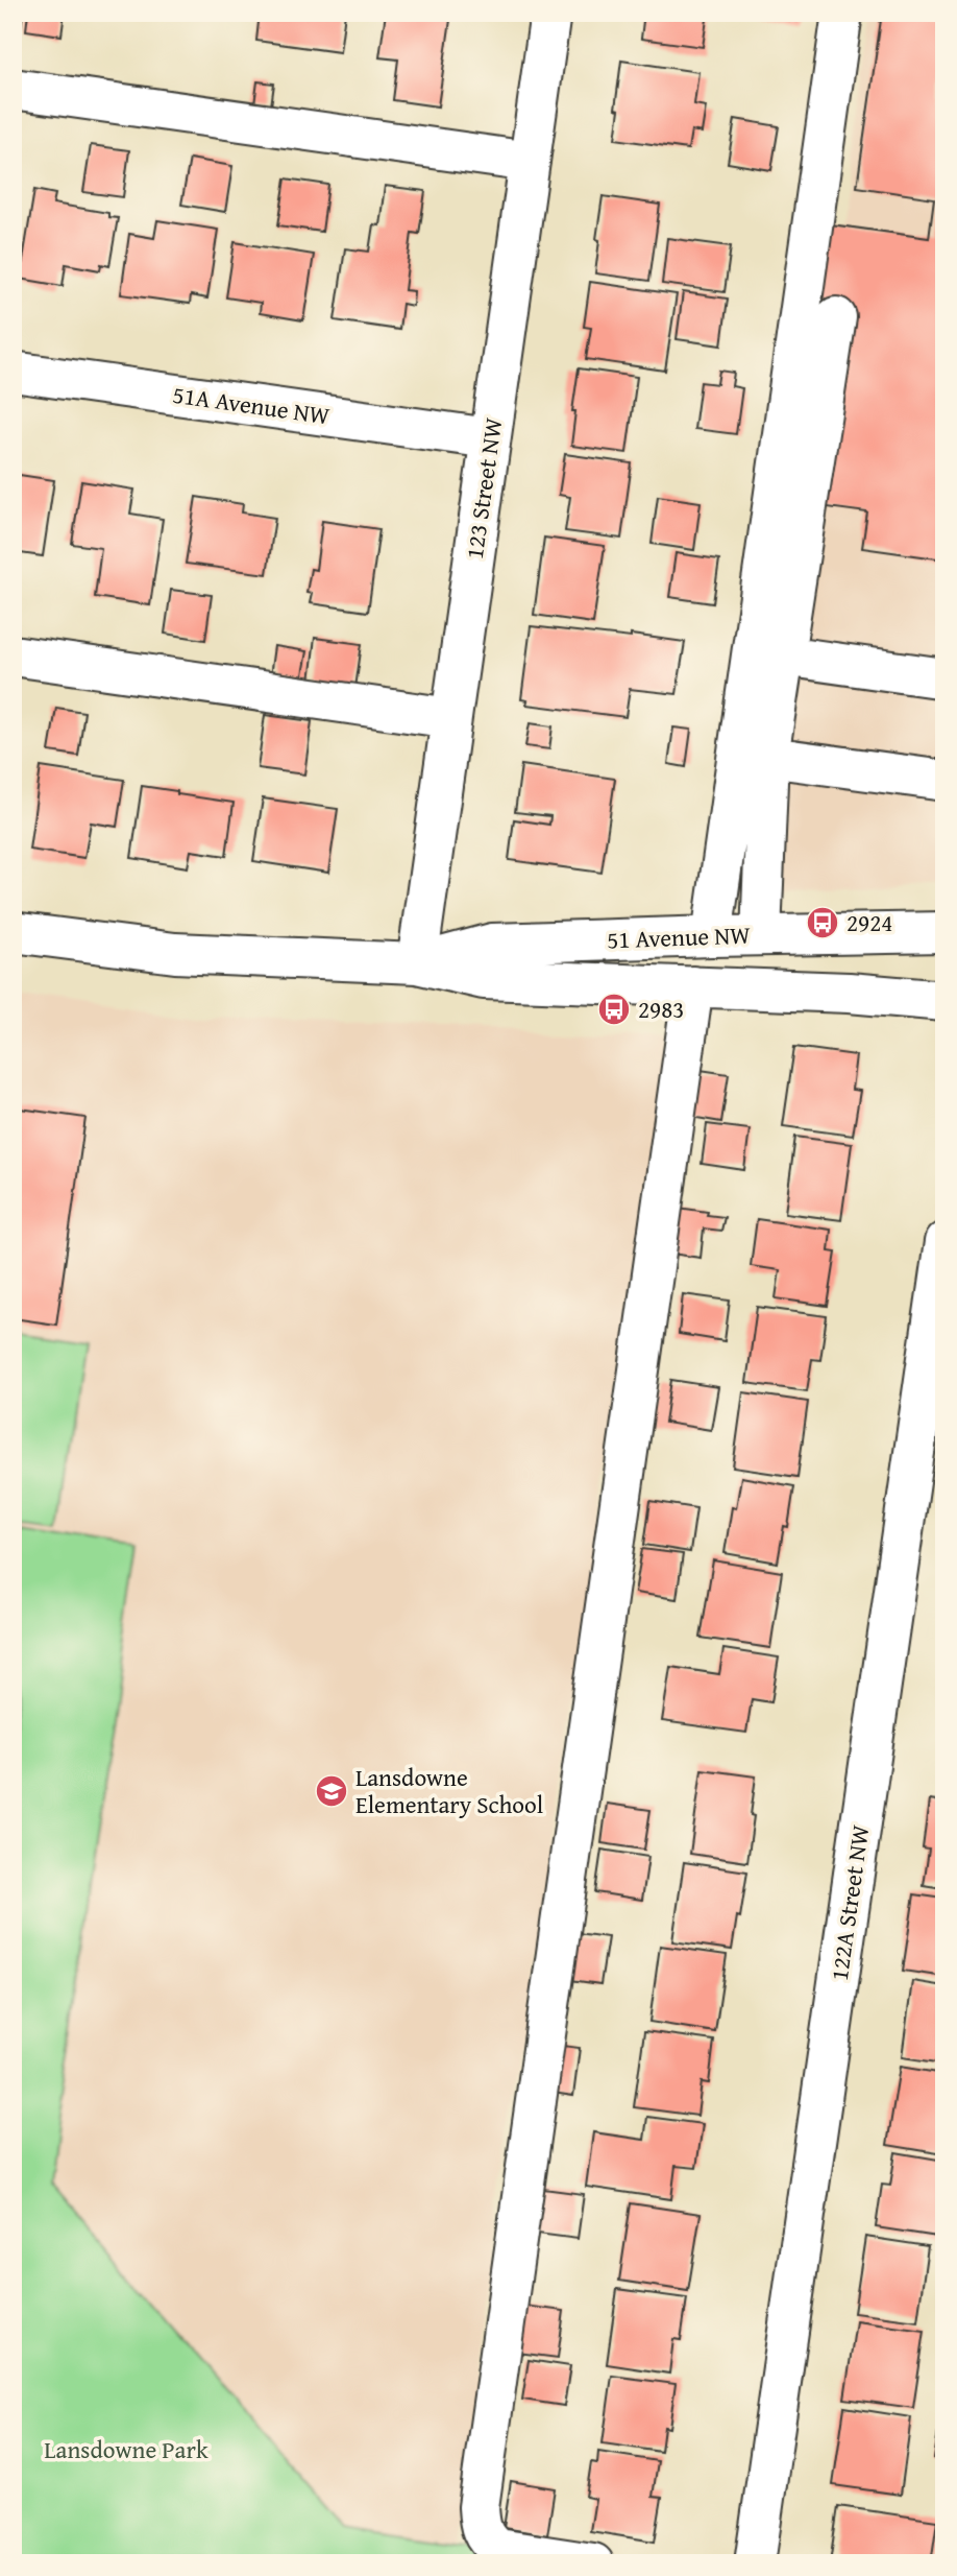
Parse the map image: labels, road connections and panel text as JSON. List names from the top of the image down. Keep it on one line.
{"streets":{"street":["51A Avenue NW","123 Street NW","51 Avenue NW","122A Street NW"]},"crossings":[["51A Avenue NW","123 Street NW"],["123 Street NW","51 Avenue NW"]],"parks":["Lansdowne Park"],"places":{"bus stop":["2924","2983"],"school or university":["Lansdowne Elementary School"]}}
